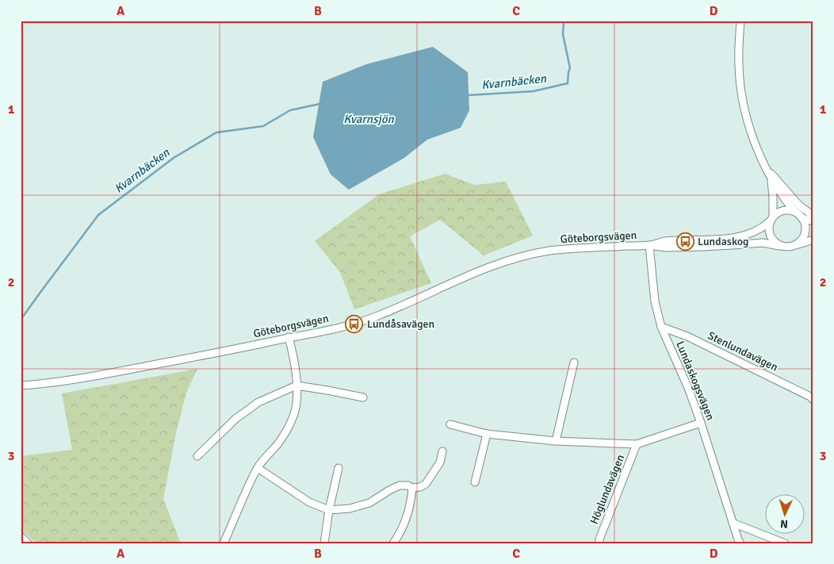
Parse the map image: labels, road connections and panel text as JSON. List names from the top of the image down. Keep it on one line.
{"streets":{"street":["Göteborgsvägen","Stenlundavägen","Lundaskogsvägen","Höglundavägen"]},"crossings":[["Göteborgsvägen","Lundaskogsvägen"],["Stenlundavägen","Lundaskogsvägen"]],"water":["Kvarnbäcken","Kvarnsjön"],"places":{"bus stop":["Lundaskog","Lundåsavägen"]},"north":"bottom","grid":{"columns":["A","B","C","D"],"rows":["1","2","3"]}}
